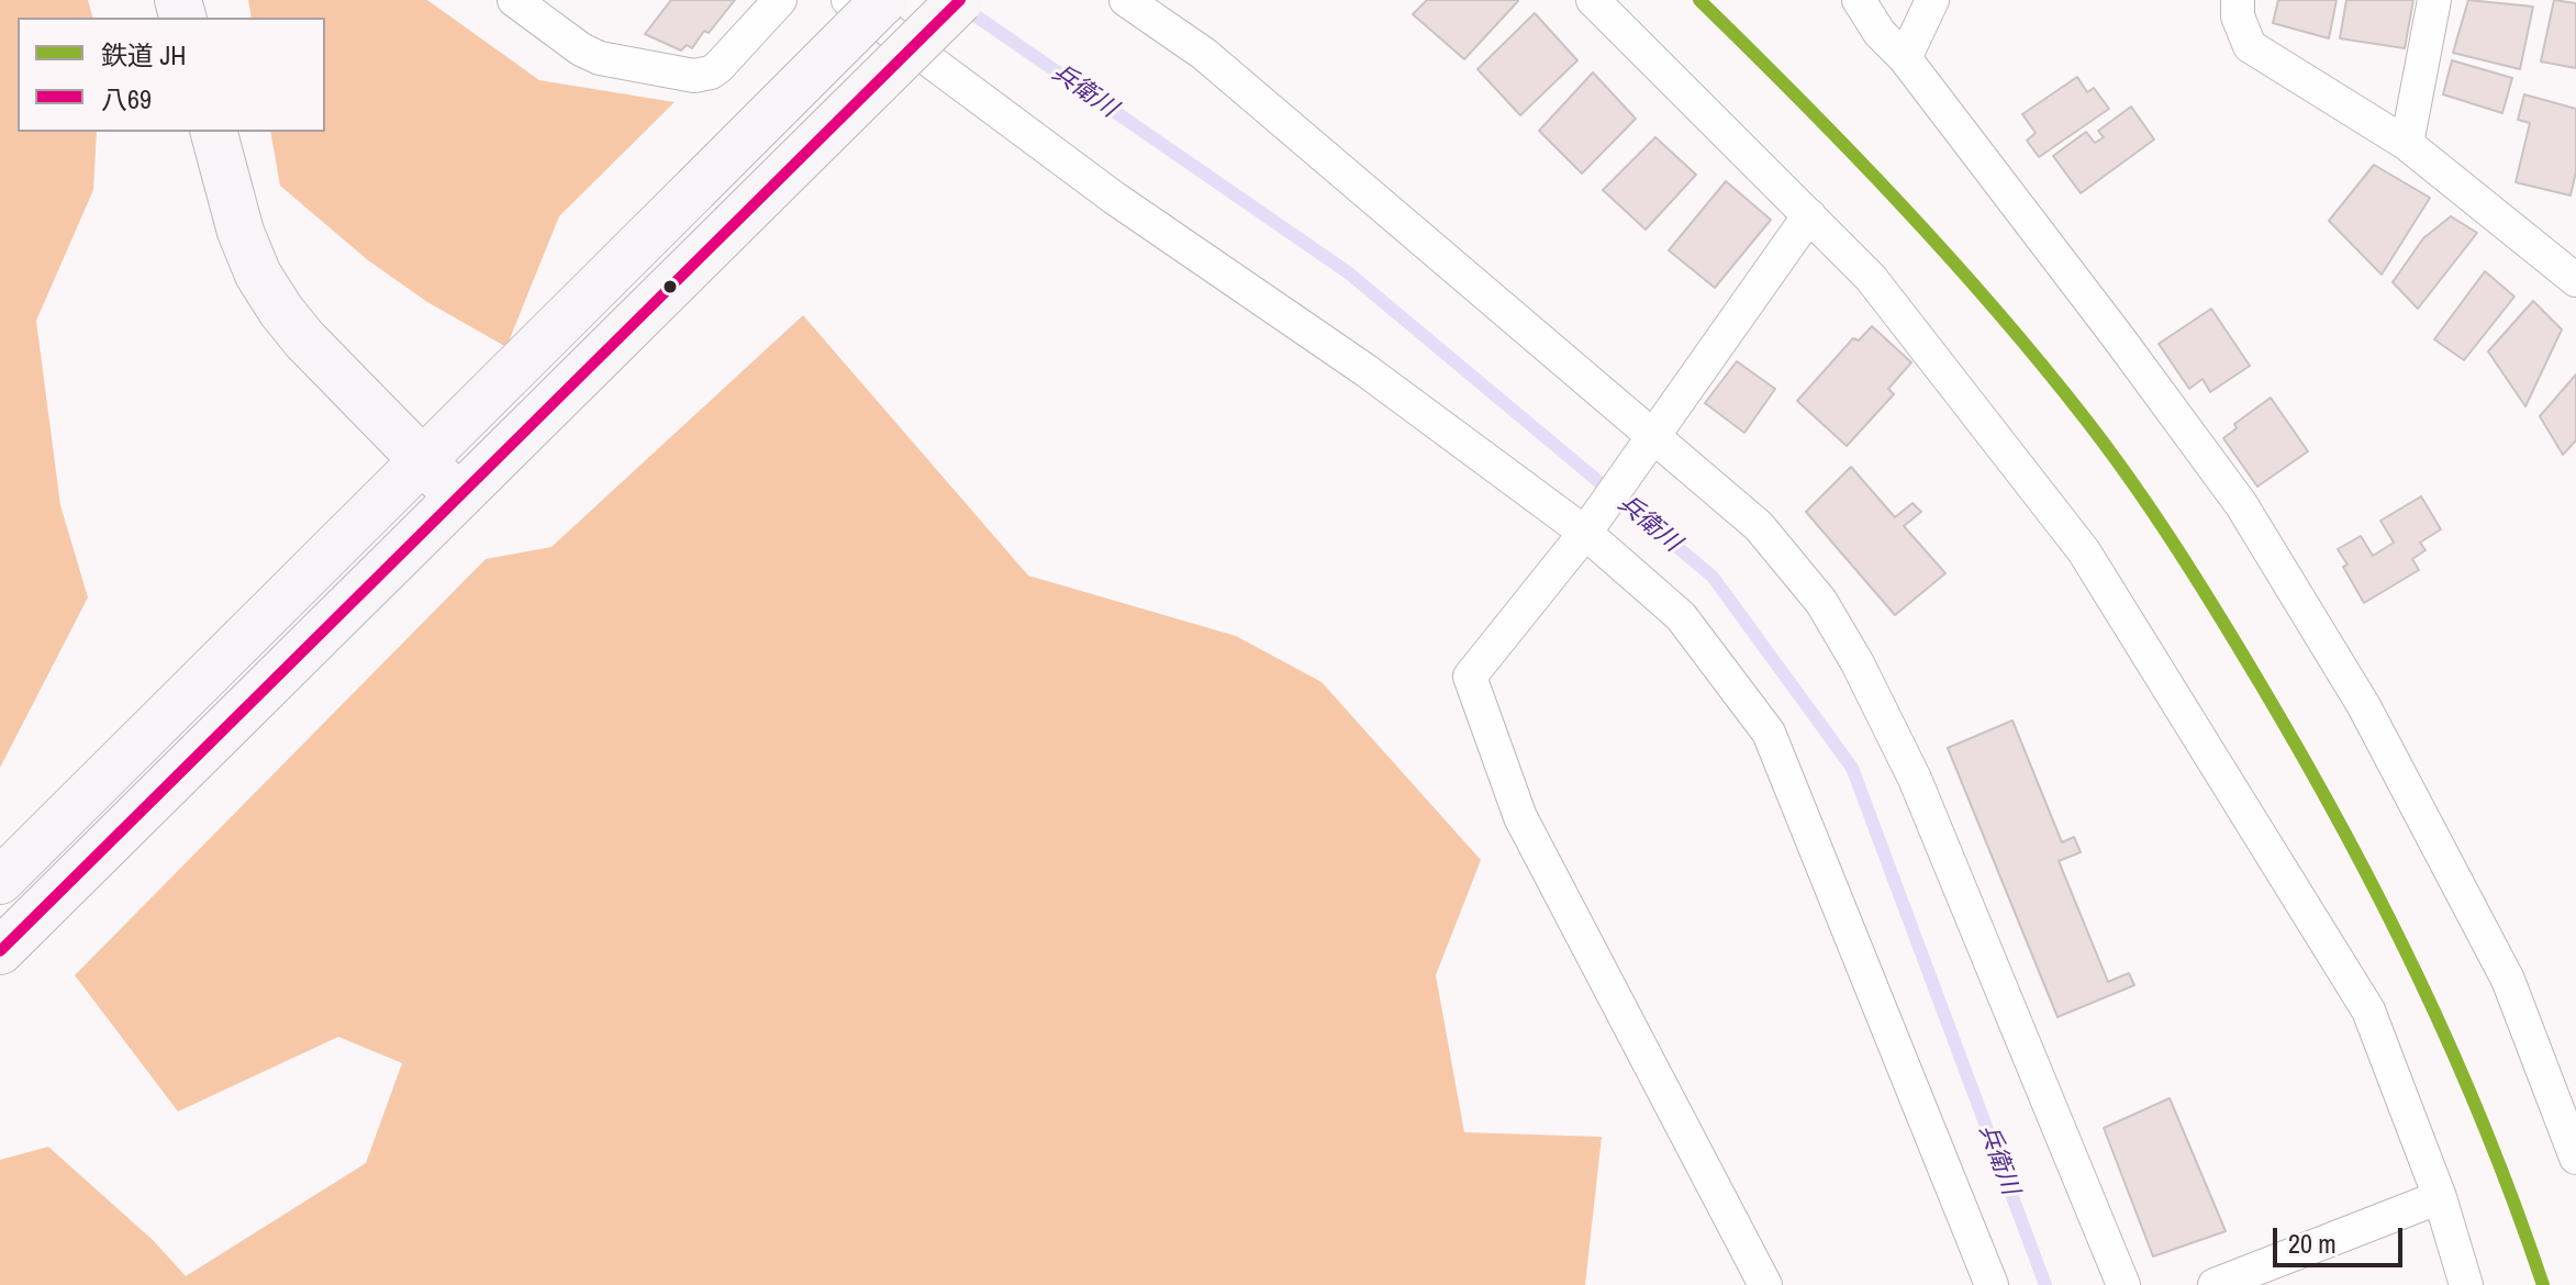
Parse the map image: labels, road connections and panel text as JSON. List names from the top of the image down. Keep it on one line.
{"water":["兵衛川"],"lines":["rail line JH","transit line 八69"],"legend":["鉄道 JH","八69"],"scale_bar":"20 m"}
